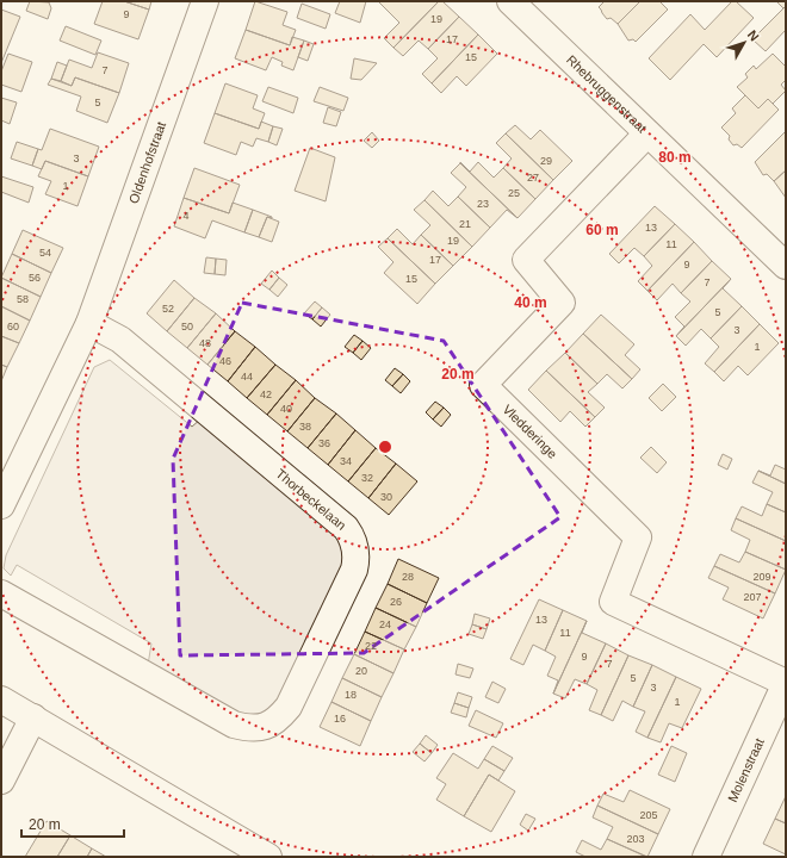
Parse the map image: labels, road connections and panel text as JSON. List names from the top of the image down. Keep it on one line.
{"streets":{"street":["Rhebruggenstraat","Oldenhofstraat","Vledderinge","Thorbeckelaan","Molenstraat"]},"crossings":[["Rhebruggenstraat","Vledderinge"],["Oldenhofstraat","Thorbeckelaan"],["Vledderinge","Molenstraat"]],"house_numbers":["9","19","17","15","7","5","3","29","27","1","25","23","4","21","13","19","11","54","17","9","56","15","7","58","52","5","60","50","3","48","1","46","44","42","40","38","36","34","32","30","28","209","207","26","13","24","11","22","9","7","20","5","3","18","1","16","205","203"],"scale_bar":"20 m","north":"top right","rings":["80 m","60 m","40 m","20 m"]}
